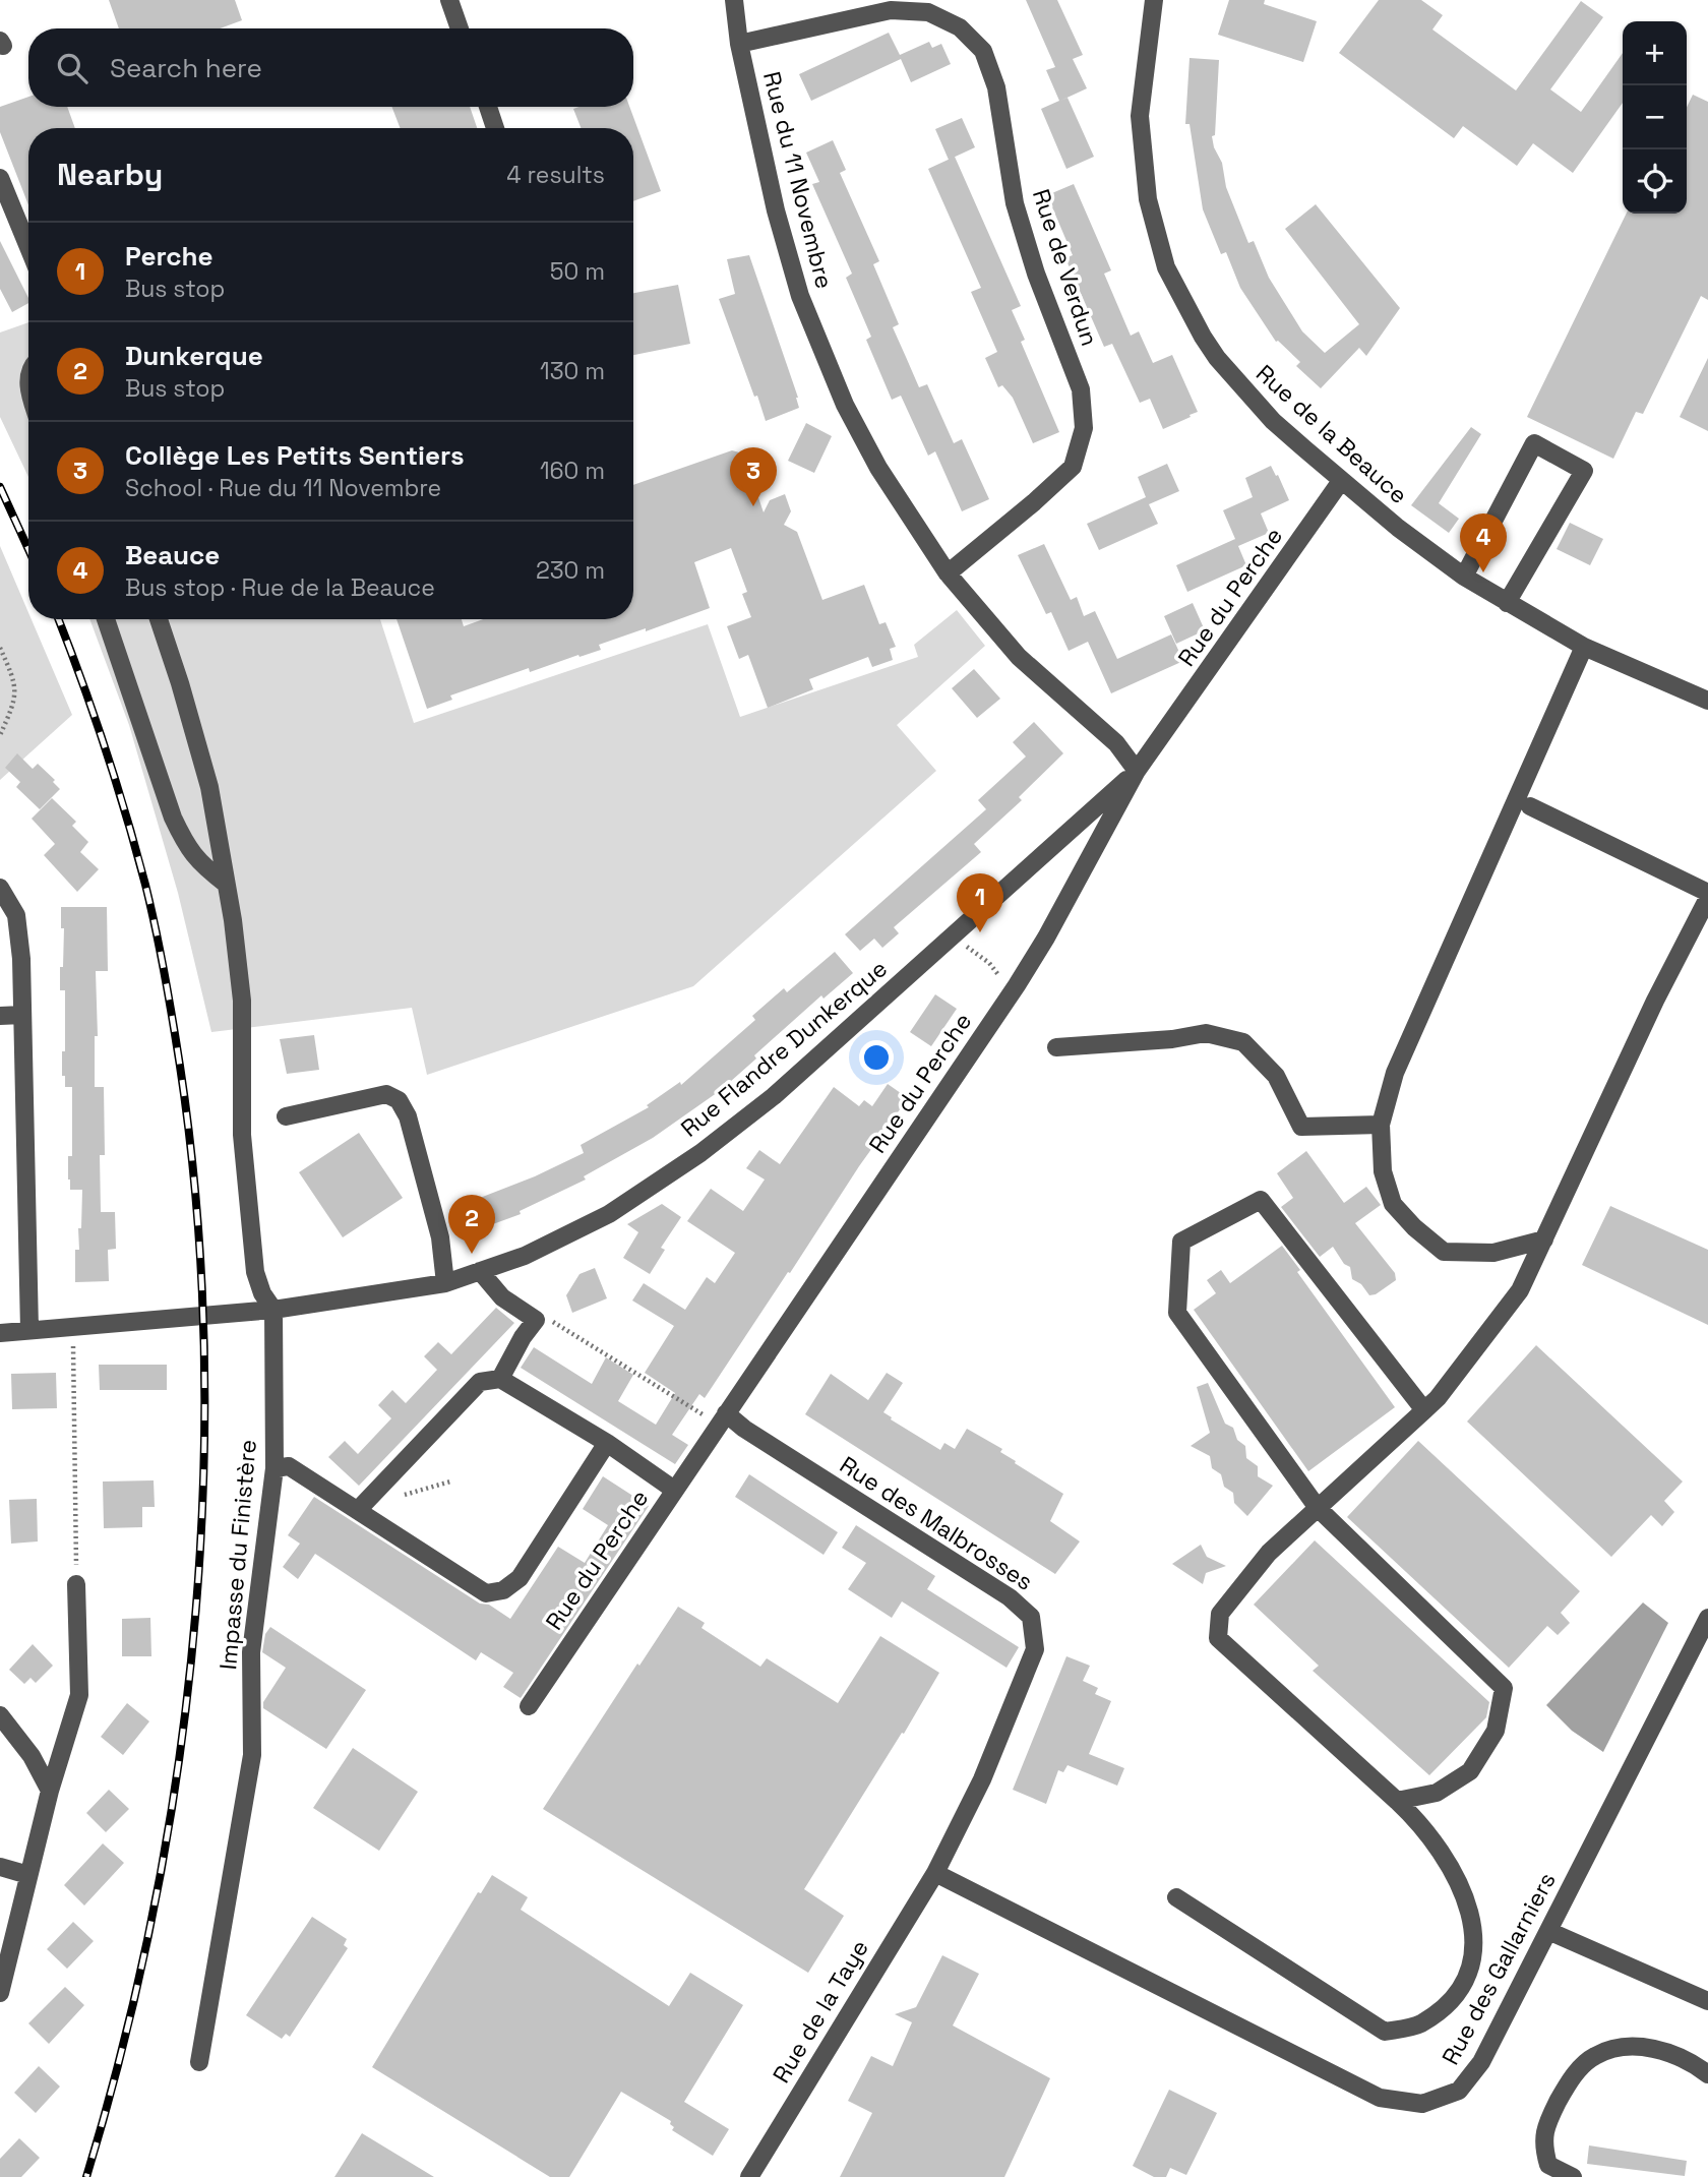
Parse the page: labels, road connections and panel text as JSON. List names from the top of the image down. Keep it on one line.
{"streets":{"street":["Rue du 11 Novembre","Rue de Verdun","Rue de la Beauce","Rue du Perche","Rue Flandre Dunkerque","Rue des Malbrosses","Impasse du Finistère","Rue des Gallarniers","Rue de la Taye"]},"crossings":[["Rue du 11 Novembre","Rue de Verdun"],["Rue du 11 Novembre","Rue du Perche"],["Rue du 11 Novembre","Rue Flandre Dunkerque"],["Rue de la Beauce","Rue du Perche"],["Rue du Perche","Rue Flandre Dunkerque"],["Rue du Perche","Rue des Malbrosses"],["Rue Flandre Dunkerque","Impasse du Finistère"],["Rue des Malbrosses","Rue des Gallarniers"],["Rue des Malbrosses","Rue de la Taye"],["Rue des Gallarniers","Rue de la Taye"]],"page":{"map_buttons":["+","−"],"search":"Search here","heading":["Nearby","4 results"],"list":[{"mark":"1","name":"Perche","note":"Bus stop","value":"50 m"},{"mark":"2","name":"Dunkerque","note":"Bus stop","value":"130 m"},{"mark":"3","name":"Collège Les Petits Sentiers","note":"School · Rue du 11 Novembre","value":"160 m"},{"mark":"4","name":"Beauce","note":"Bus stop · Rue de la Beauce","value":"230 m"}],"pins":["3","4","1","2"]}}
